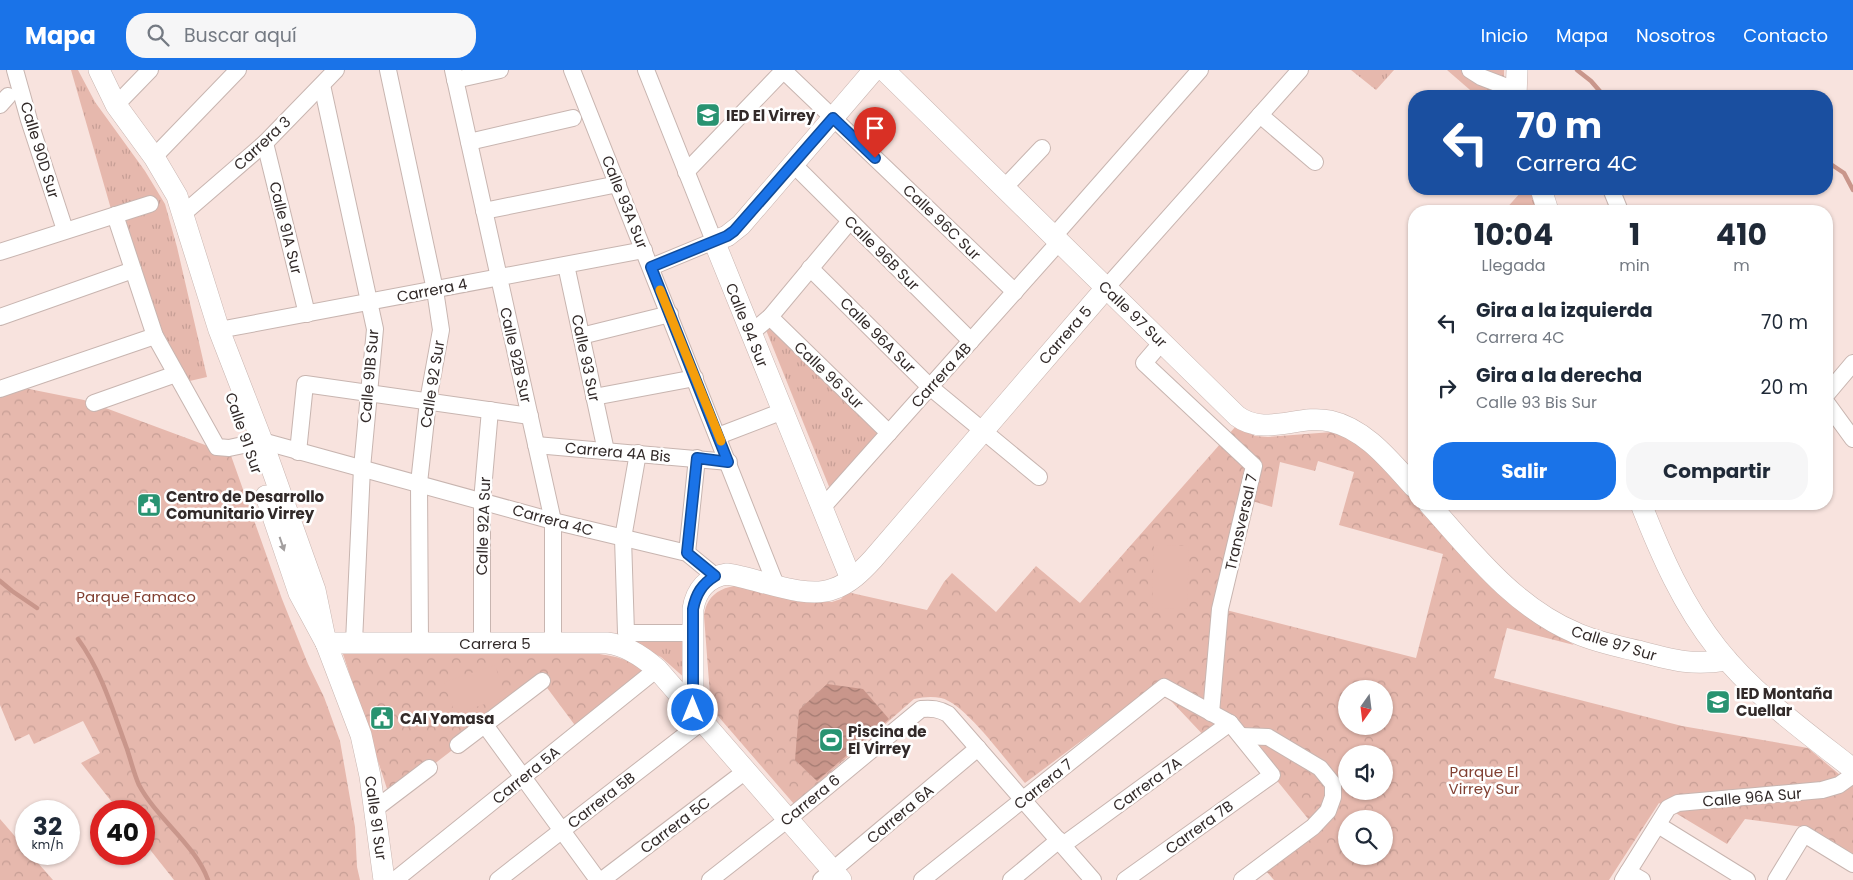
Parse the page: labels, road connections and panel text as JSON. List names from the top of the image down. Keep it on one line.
{"streets":{"street":["Carrera 3","Calle 90D Sur","Calle 93A Sur","Calle 96C Sur","Calle 91A Sur","Calle 96B Sur","Carrera 4","Calle 97 Sur","Calle 94 Sur","Calle 96A Sur","Carrera 5","Calle 92B Sur","Calle 93 Sur","Calle 96 Sur","Carrera 4B","Calle 91B Sur","Calle 92 Sur","Calle 91 Sur","Carrera 4A Bis","Carrera 4C","Transversal 7","Calle 92A Sur","Carrera 5A","Carrera 7","Carrera 7A","Carrera 5B","Carrera 6","Carrera 6A","Carrera 5C","Carrera 7B"]},"crossings":[["Carrera 3","Calle 91A Sur"],["Carrera 3","Calle 91B Sur"],["Carrera 3","Calle 91 Sur"],["Calle 93A Sur","Carrera 4"],["Calle 93A Sur","Carrera 4A Bis"],["Calle 96C Sur","Carrera 4B"],["Calle 91A Sur","Carrera 4"],["Calle 96B Sur","Carrera 4B"],["Carrera 4","Calle 92B Sur"],["Carrera 4","Calle 93 Sur"],["Carrera 4","Calle 91B Sur"],["Carrera 4","Calle 92 Sur"],["Carrera 4","Calle 91 Sur"],["Calle 97 Sur","Carrera 5"],["Calle 97 Sur","Carrera 4B"],["Calle 97 Sur","Transversal 7"],["Calle 94 Sur","Carrera 5"],["Calle 94 Sur","Carrera 4B"],["Calle 96A Sur","Carrera 5"],["Calle 96A Sur","Carrera 4B"],["Carrera 5","Calle 92B Sur"],["Carrera 5","Calle 91B Sur"],["Carrera 5","Calle 92 Sur"],["Carrera 5","Calle 91 Sur"],["Carrera 5","Calle 92A Sur"],["Carrera 5","Carrera 5A"],["Calle 92B Sur","Carrera 4A Bis"],["Calle 92B Sur","Carrera 4C"],["Calle 93 Sur","Carrera 4A Bis"],["Calle 96 Sur","Carrera 4B"],["Calle 91B Sur","Carrera 4C"],["Calle 92 Sur","Carrera 4C"],["Calle 91 Sur","Carrera 4C"],["Carrera 4C","Calle 92A Sur"],["Transversal 7","Carrera 7"],["Carrera 6","Carrera 6A"]],"parks":["Parque Famaco","Parque El Virrey Sur"],"places":{"school or university":["IED El Virrey","IED Montaña Cuellar"],"public building":["Centro de Desarrollo Comunitario Virrey","CAI Yomasa"],"sports":["Piscina de El Virrey"]},"north":"bottom","page":{"header":"Mapa","search":"Buscar aquí","nav":["Inicio","Mapa","Nosotros","Contacto"],"turn":["70 m","Carrera 4C"],"eta":["10:04","Llegada","1","min","410","m"],"list":[{"name":"Gira a la izquierda","note":"Carrera 4C","value":"70 m"},{"name":"Gira a la derecha","note":"Calle 93 Bis Sur","value":"20 m"}],"buttons":["Salir","Compartir"],"speed":"32 km/h","limit":"40"}}
